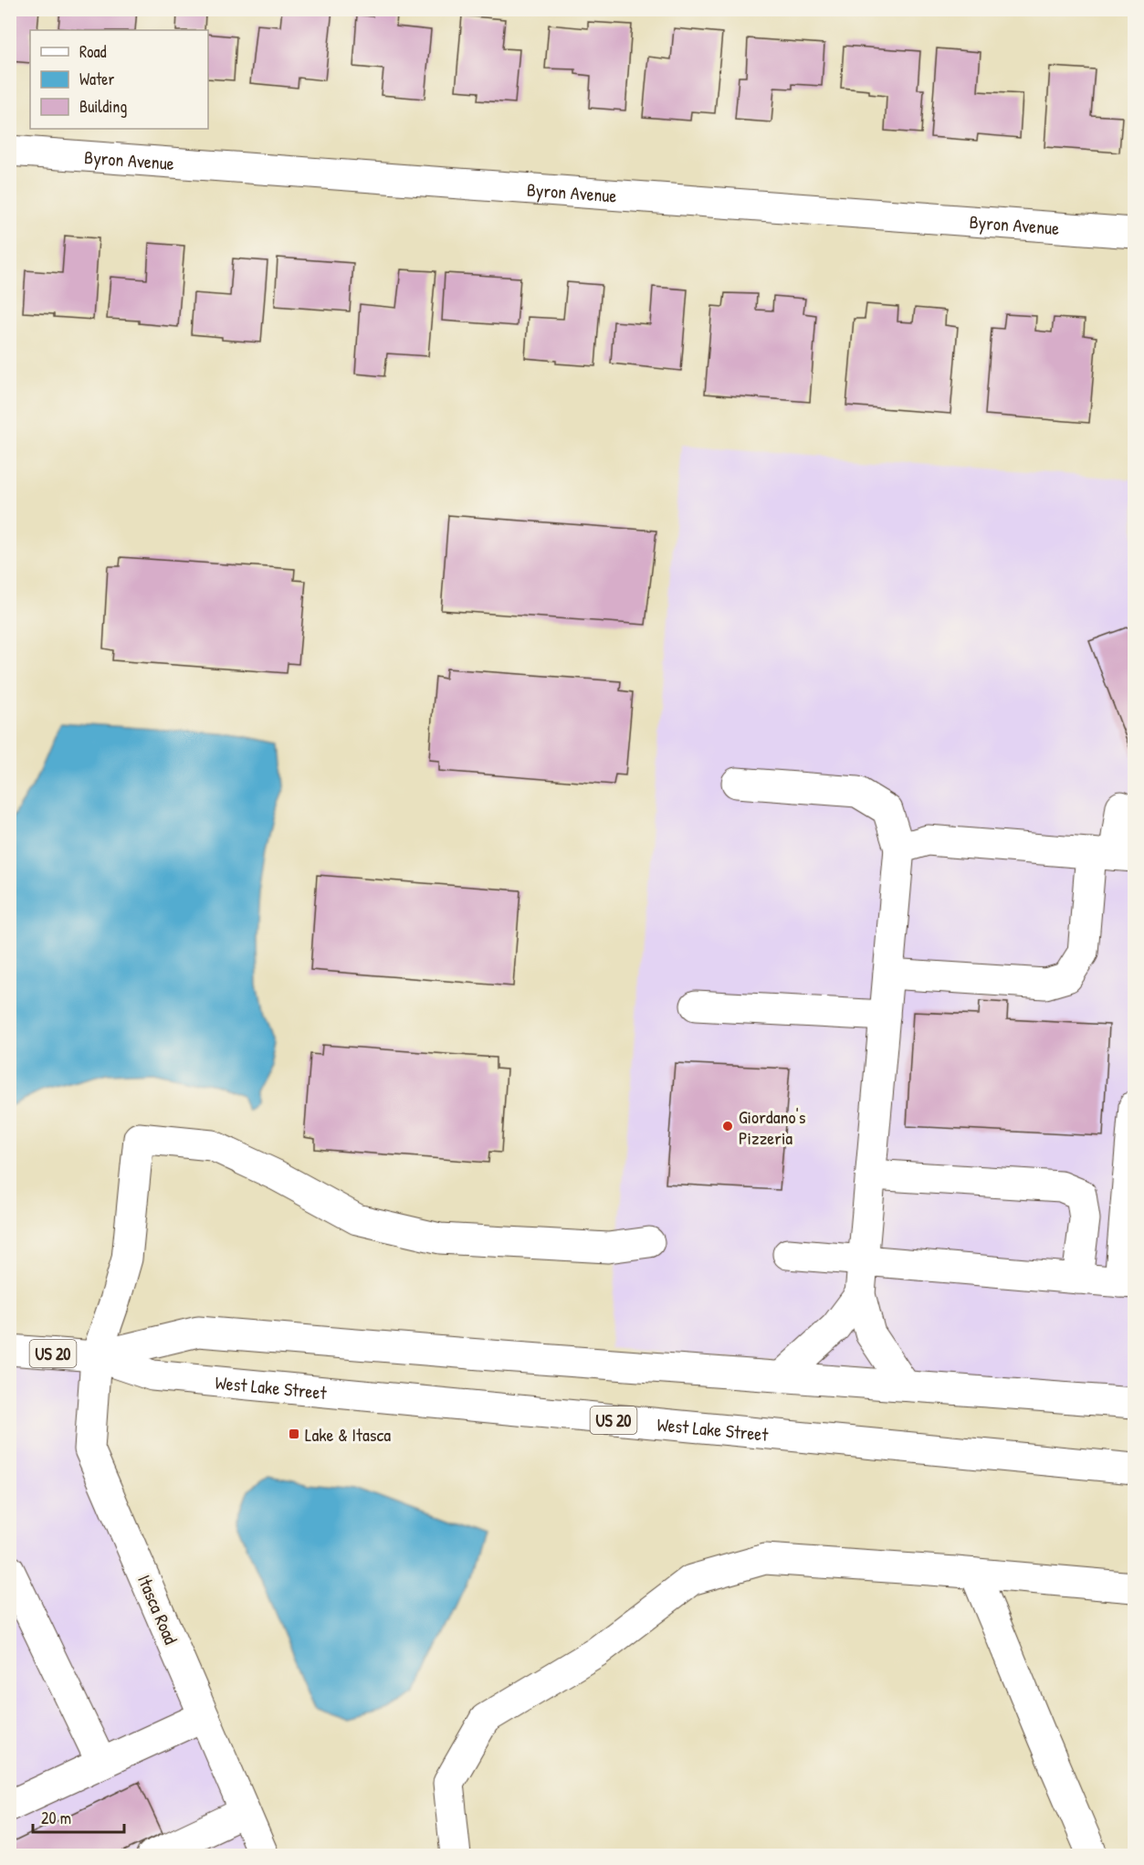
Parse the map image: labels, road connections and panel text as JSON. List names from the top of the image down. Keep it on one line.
{"streets":{"main road":["Byron Avenue","US 20","West Lake Street","Itasca Road"]},"crossings":[["West Lake Street","Itasca Road"]],"places":{"other":["Giordano's Pizzeria"],"transit":["Lake & Itasca"]},"legend":["Road","Water","Building"],"scale_bar":"20 m"}
